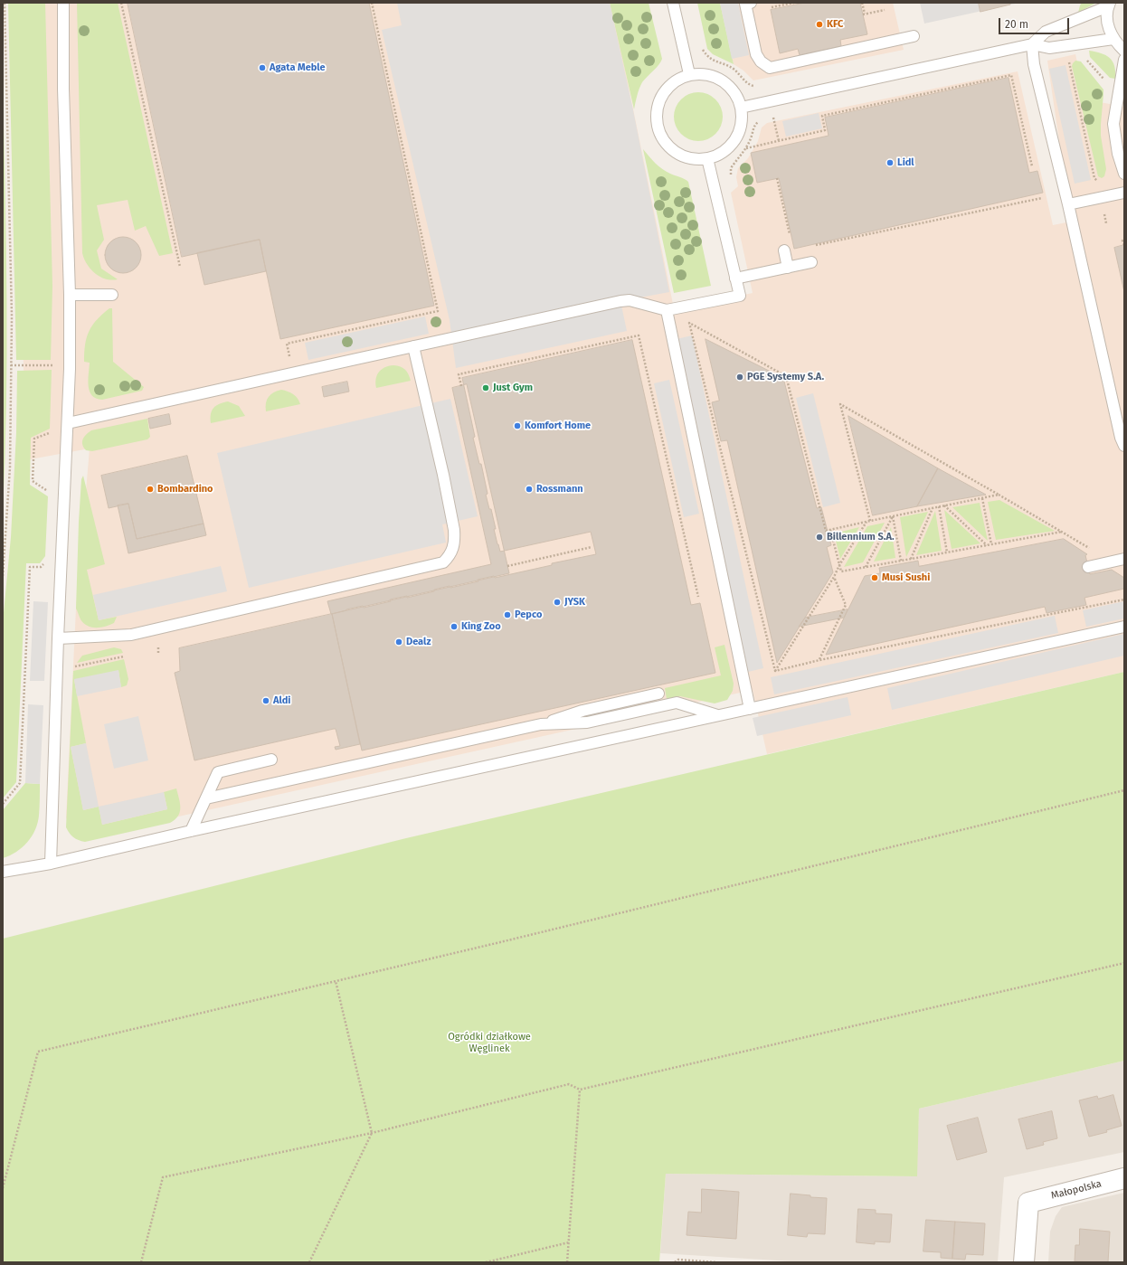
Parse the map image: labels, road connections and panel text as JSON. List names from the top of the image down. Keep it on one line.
{"streets":{"street":["Małopolska"]},"parks":["Ogródki działkowe Węglinek"],"places":["KFC","Agata Meble","Lidl","PGE Systemy S.A.","Just Gym","Komfort Home","Bombardino","Rossmann","Billennium S.A.","Musi Sushi","JYSK","Pepco","King Zoo","Dealz","Aldi"],"scale_bar":"20 m"}
